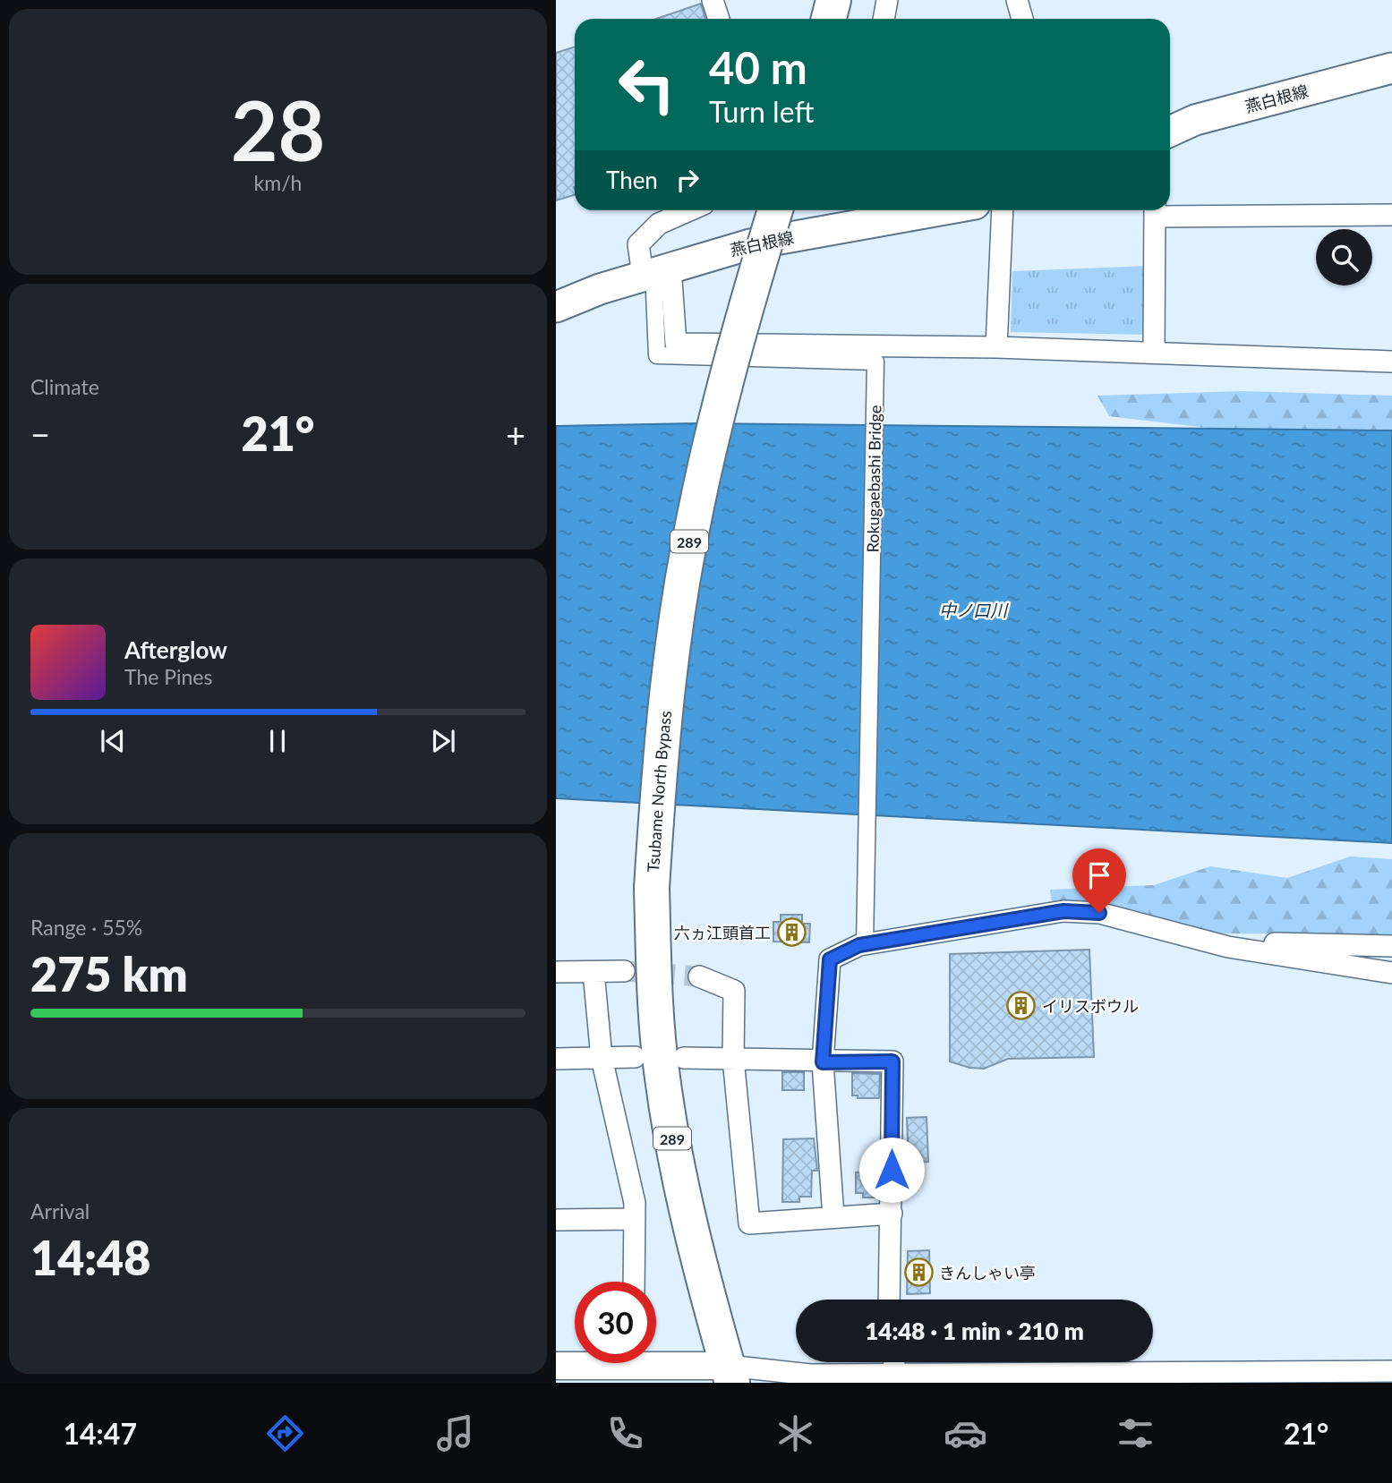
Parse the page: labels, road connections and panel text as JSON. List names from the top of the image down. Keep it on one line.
{"streets":{"highway":["289","Tsubame North Bypass"],"main road":["燕白根線"],"street":["Rokugaebashi Bridge"]},"crossings":[["燕白根線","Rokugaebashi Bridge"]],"water":["中ノ口川"],"places":{"building":["六ヵ江頭首工","イリスボウル","きんしゃい亭"]},"page":{"tile":[["28","km/h"],"Climate",["Range · 55%","275 km"],["Arrival","14:48"]],"turn":["40 m","Turn left"],"then":"Then","heat":["−","21°","+"],"song":["Afterglow","The Pines"],"limit":"30","trip":"14:48 · 1 min · 210 m","tabs":["14:47","21°"]}}
